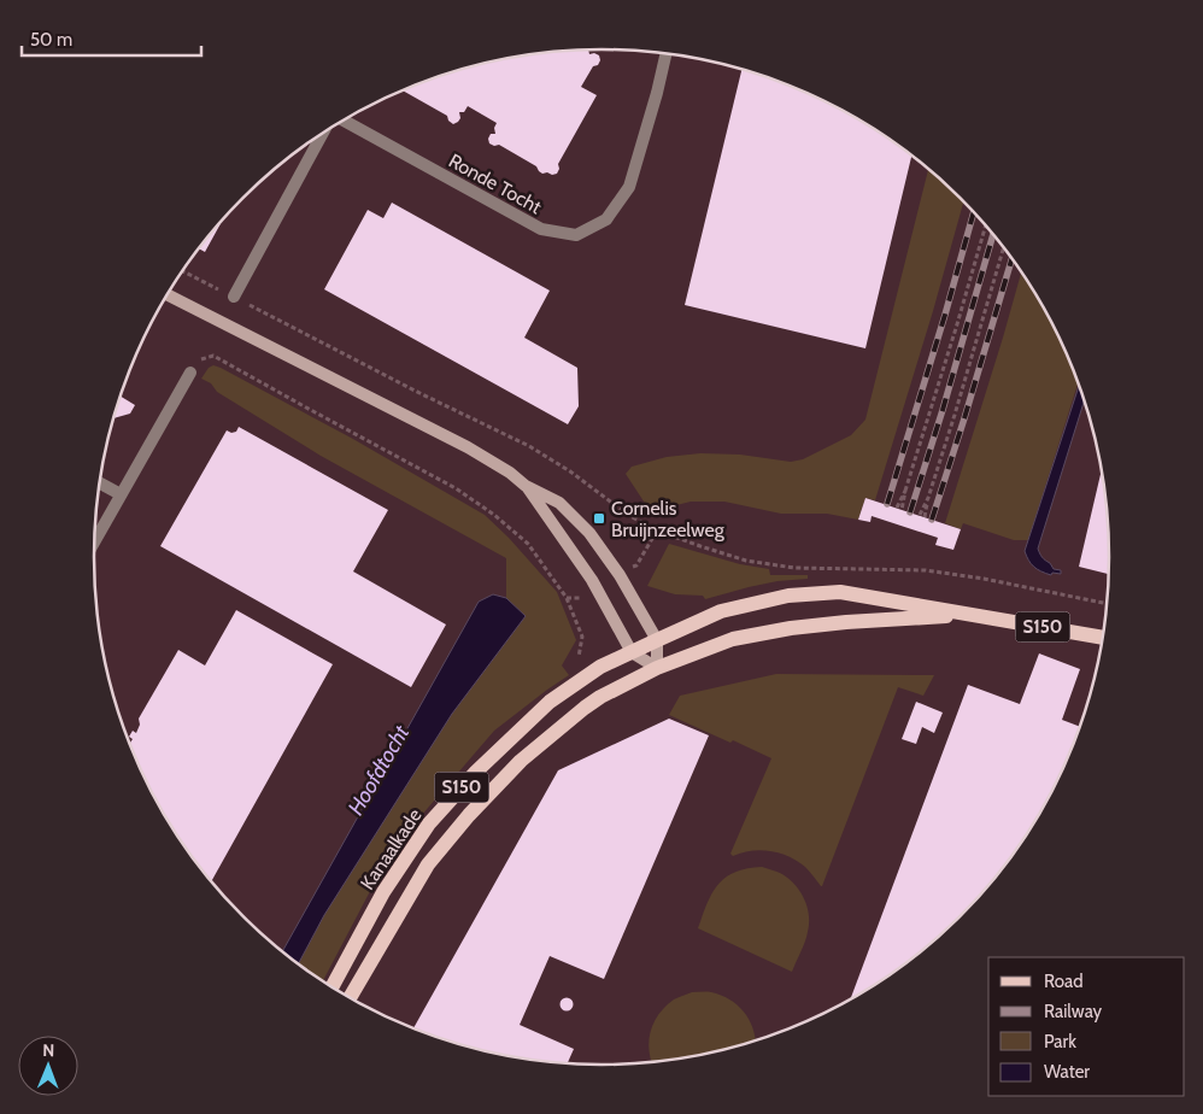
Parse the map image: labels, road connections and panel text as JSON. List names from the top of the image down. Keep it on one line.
{"streets":{"main road":["S150","Kanaalkade"],"street":["Ronde Tocht"]},"crossings":[["S150","Kanaalkade"]],"water":["Hoofdtocht"],"places":{"transit":["Cornelis Bruijnzeelweg"]},"legend":["Road","Railway","Park","Water"],"scale_bar":"50 m","north":"top"}
